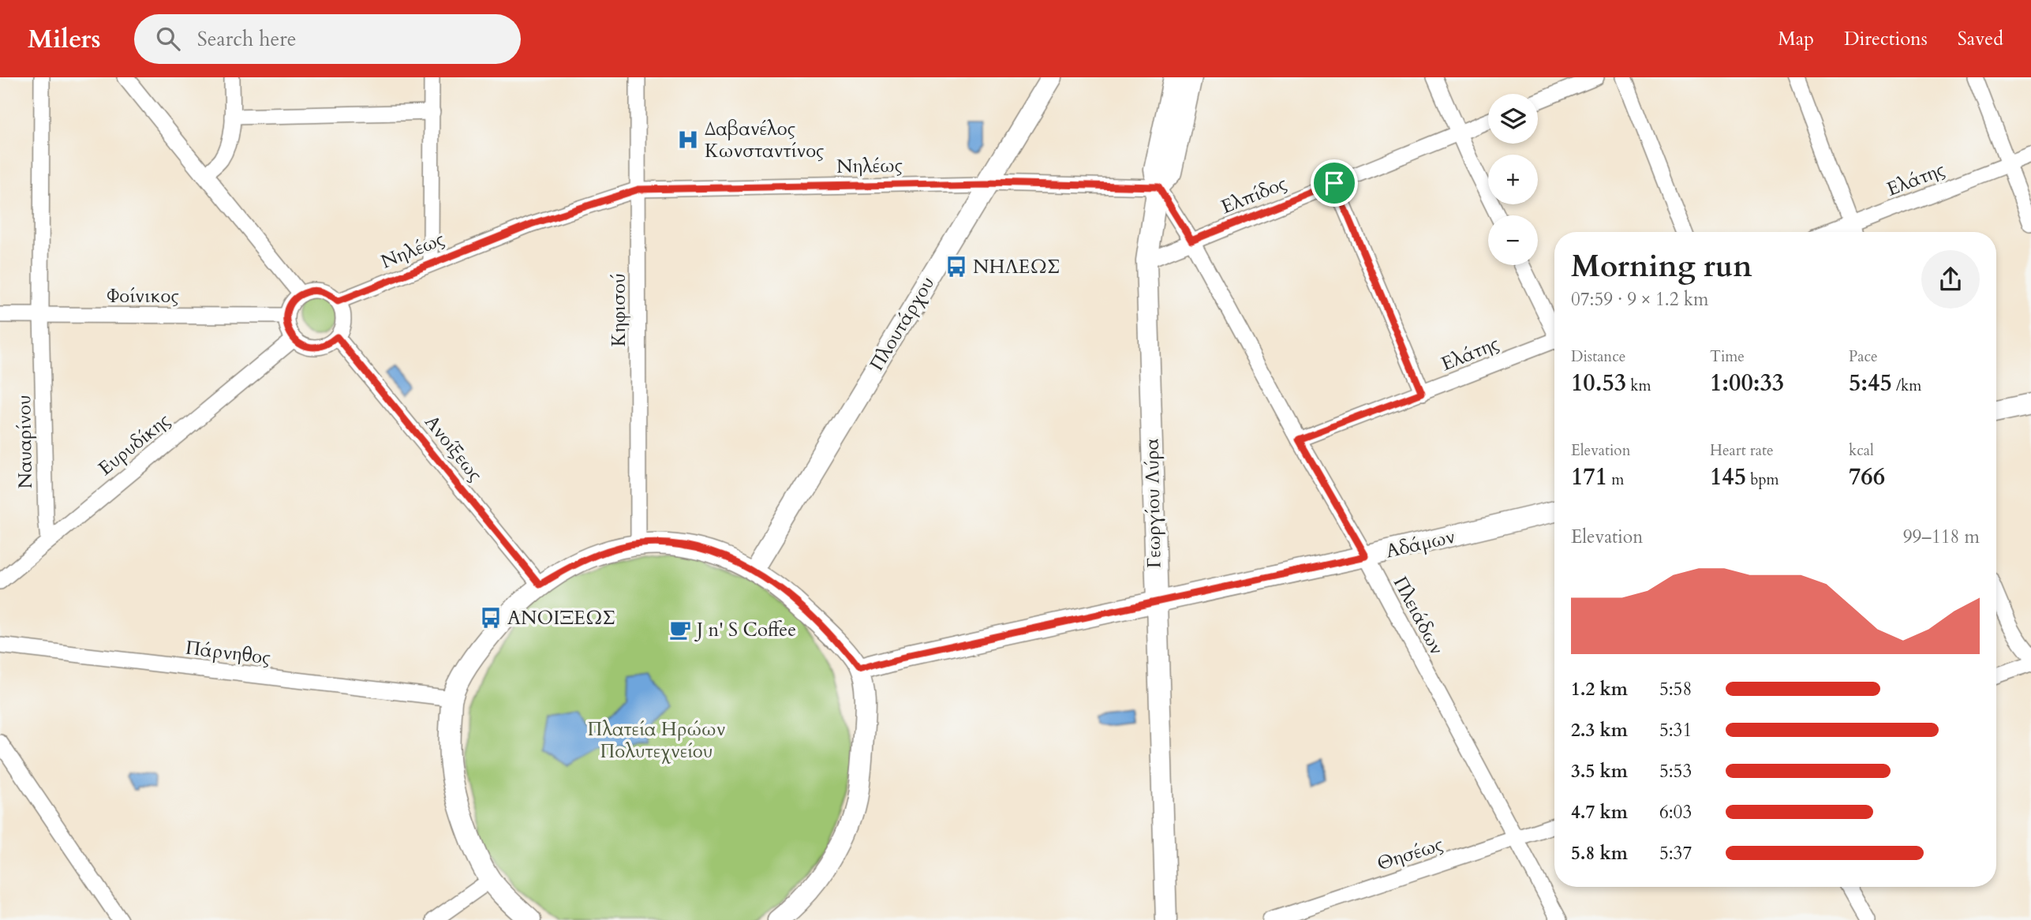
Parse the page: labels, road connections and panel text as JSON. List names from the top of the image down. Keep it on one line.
{"streets":{"street":["Νηλέως","Ελάτης","Ελπίδος","Φοίνικος","Κηφισού","Πλουτάρχου","Ναυαρίνου","Ευρυδίκης","Ανοίξεως","Γεωργίου Λύρα","Αδάμων","Πλειάδων","Πάρνηθος","Θησέως"]},"crossings":[["Νηλέως","Φοίνικος"],["Νηλέως","Κηφισού"],["Νηλέως","Πλουτάρχου"],["Νηλέως","Ευρυδίκης"],["Νηλέως","Ανοίξεως"],["Νηλέως","Γεωργίου Λύρα"],["Νηλέως","Πλειάδων"],["Ελάτης","Πλειάδων"],["Ελπίδος","Γεωργίου Λύρα"],["Ελπίδος","Πλειάδων"],["Φοίνικος","Ναυαρίνου"],["Φοίνικος","Ευρυδίκης"],["Φοίνικος","Ανοίξεως"],["Ναυαρίνου","Ευρυδίκης"],["Ευρυδίκης","Ανοίξεως"],["Γεωργίου Λύρα","Αδάμων"],["Γεωργίου Λύρα","Πλειάδων"],["Αδάμων","Πλειάδων"],["Πλειάδων","Θησέως"]],"parks":["Πλατεία Ηρώων Πολυτεχνείου"],"places":{"hospital":["Δαβανέλος Κωνσταντίνος"],"bus stop":["ΝΗΛΕΩΣ","ΑΝΟΙΞΕΩΣ"],"cafe":["J n' S Coffee"]},"page":{"header":"Milers","search":"Search here","nav":["Map","Directions","Saved"],"map_buttons":["+","−"],"heading":["Morning run","07:59 · 9 × 1.2 km"],"stats":[["Distance","10.53 km"],["Time","1:00:33"],["Pace","5:45 /km"],["Elevation","171 m"],["Heart rate","145 bpm"],["kcal","766"]],"chart":["Elevation","99–118 m"],"list":[{"name":"1.2 km","note":"5:58"},{"name":"2.3 km","note":"5:31"},{"name":"3.5 km","note":"5:53"},{"name":"4.7 km","note":"6:03"},{"name":"5.8 km","note":"5:37"}]}}
